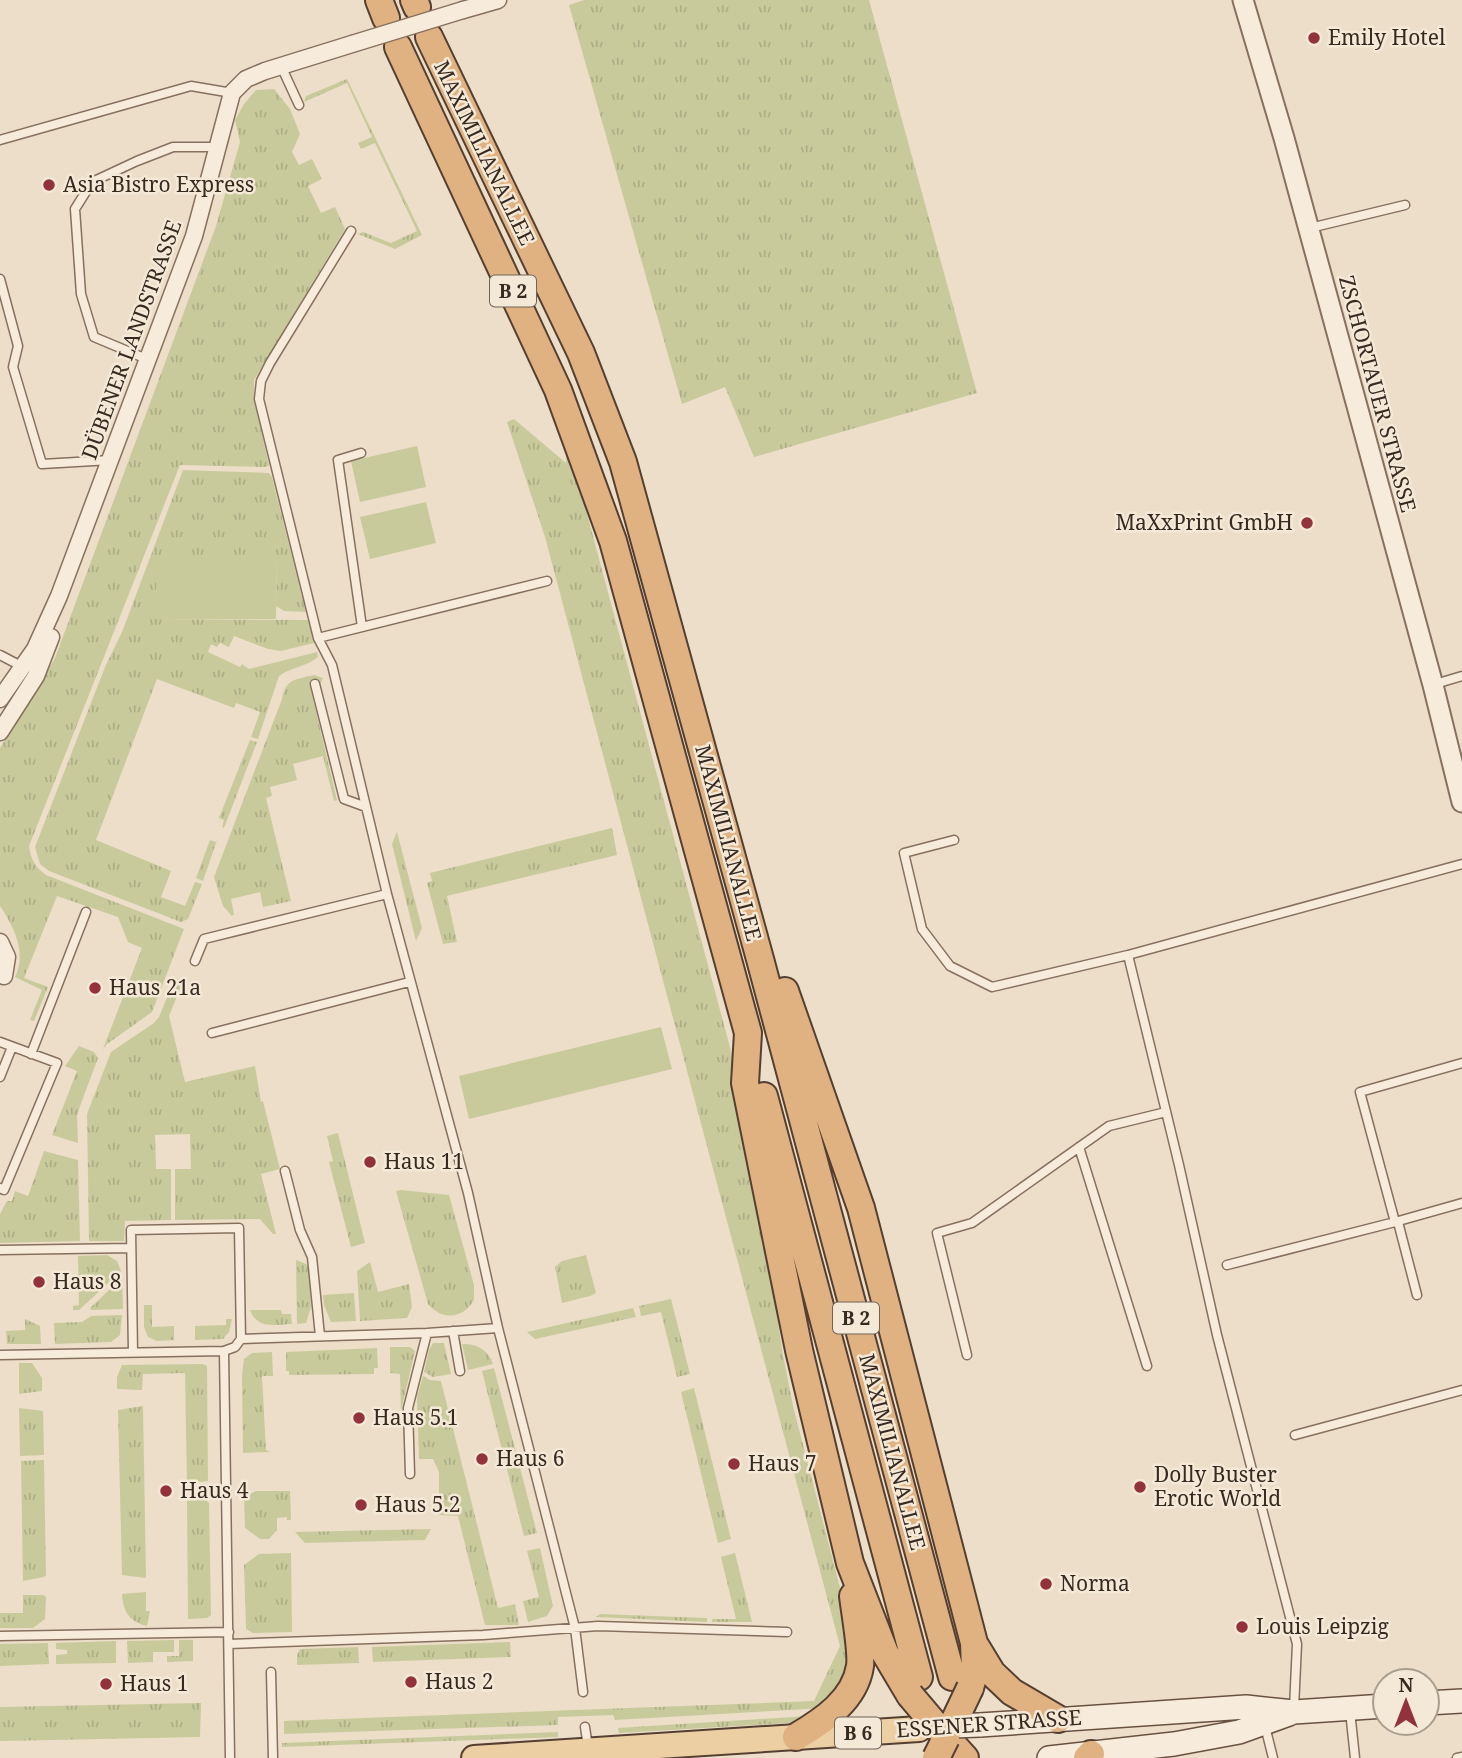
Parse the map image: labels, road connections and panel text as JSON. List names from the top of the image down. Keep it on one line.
{"streets":{"highway":["MAXIMILIANALLEE","B 2"],"main road":["ESSENER STRASSE","B 6"],"street":["DÜBENER LANDSTRASSE","ZSCHORTAUER STRASSE"]},"crossings":[["MAXIMILIANALLEE","B 2"]],"places":["Emily Hotel","Asia Bistro Express","MaXxPrint GmbH","Haus 21a","Haus 11","Haus 8","Haus 5.1","Haus 6","Haus 7","Dolly Buster Erotic World","Haus 4","Haus 5.2","Norma","Louis Leipzig","Haus 2","Haus 1"],"north":"top"}
